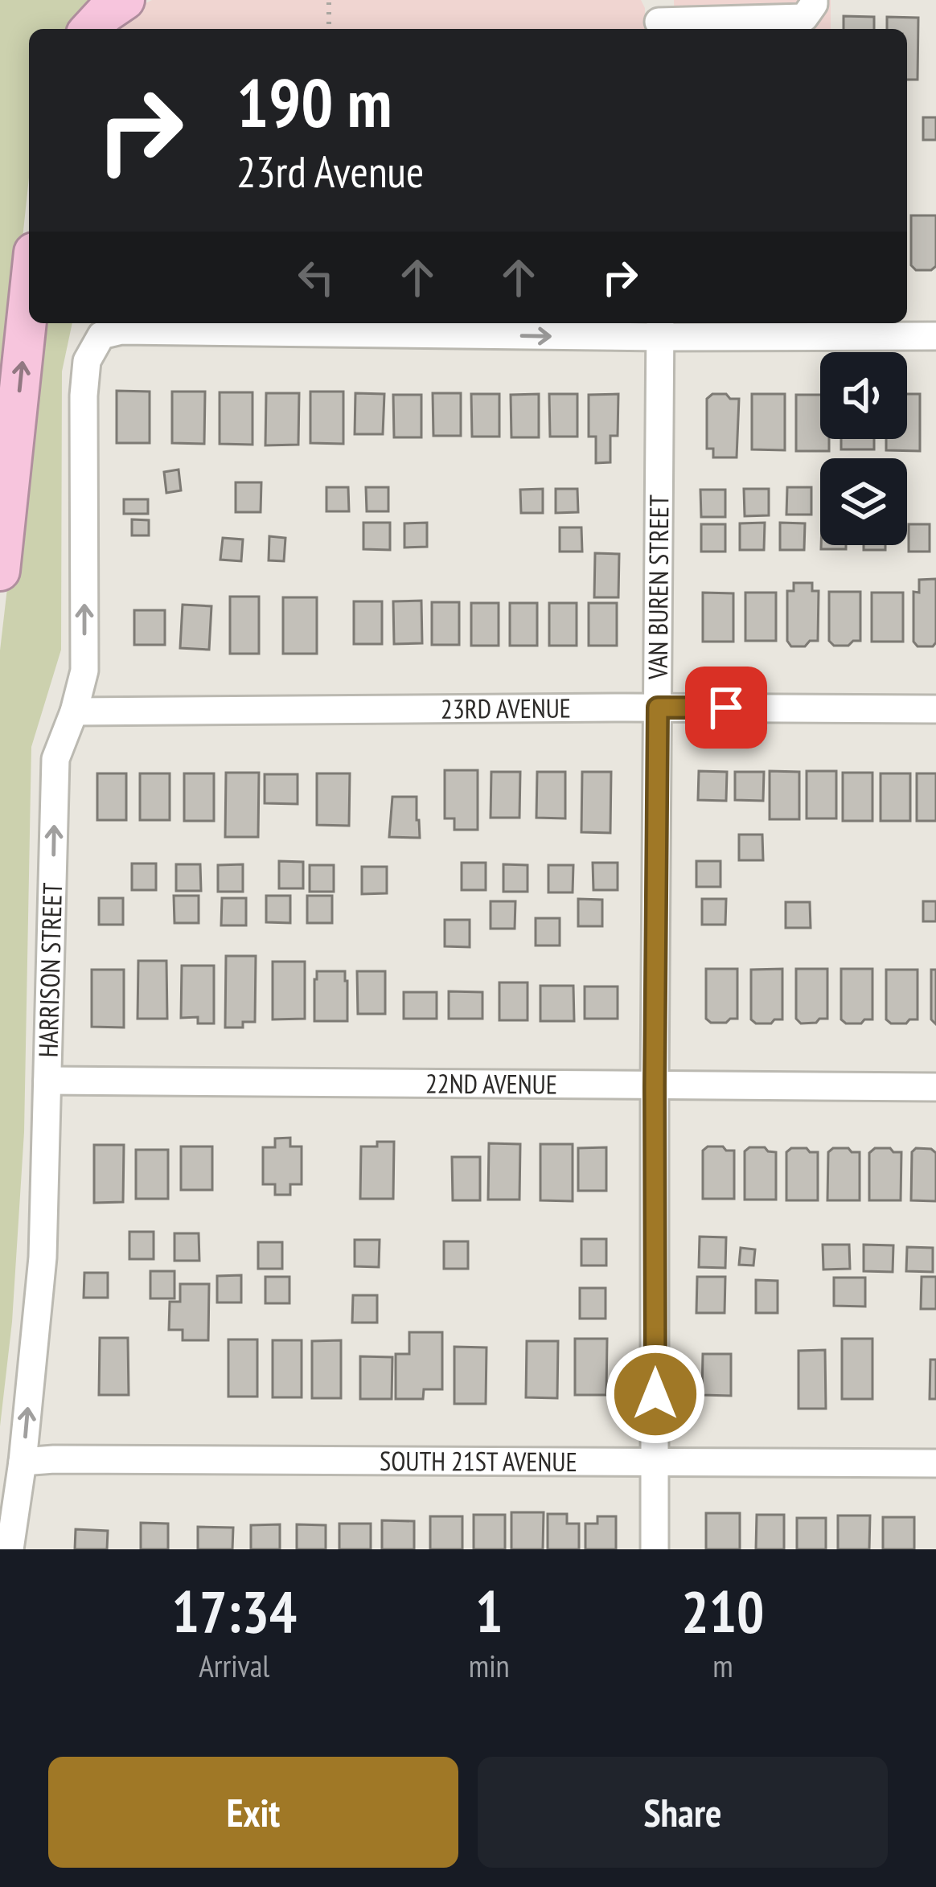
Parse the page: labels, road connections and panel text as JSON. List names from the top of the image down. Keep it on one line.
{"streets":{"street":["VAN BUREN STREET","23RD AVENUE","HARRISON STREET","22ND AVENUE","SOUTH 21ST AVENUE"]},"crossings":[["VAN BUREN STREET","23RD AVENUE"],["VAN BUREN STREET","HARRISON STREET"],["VAN BUREN STREET","22ND AVENUE"],["VAN BUREN STREET","SOUTH 21ST AVENUE"],["23RD AVENUE","HARRISON STREET"],["HARRISON STREET","22ND AVENUE"],["HARRISON STREET","SOUTH 21ST AVENUE"]],"page":{"turn":["190 m","23rd Avenue"],"eta":["17:34","Arrival","1","min","210","m"],"buttons":["Exit","Share"]}}
